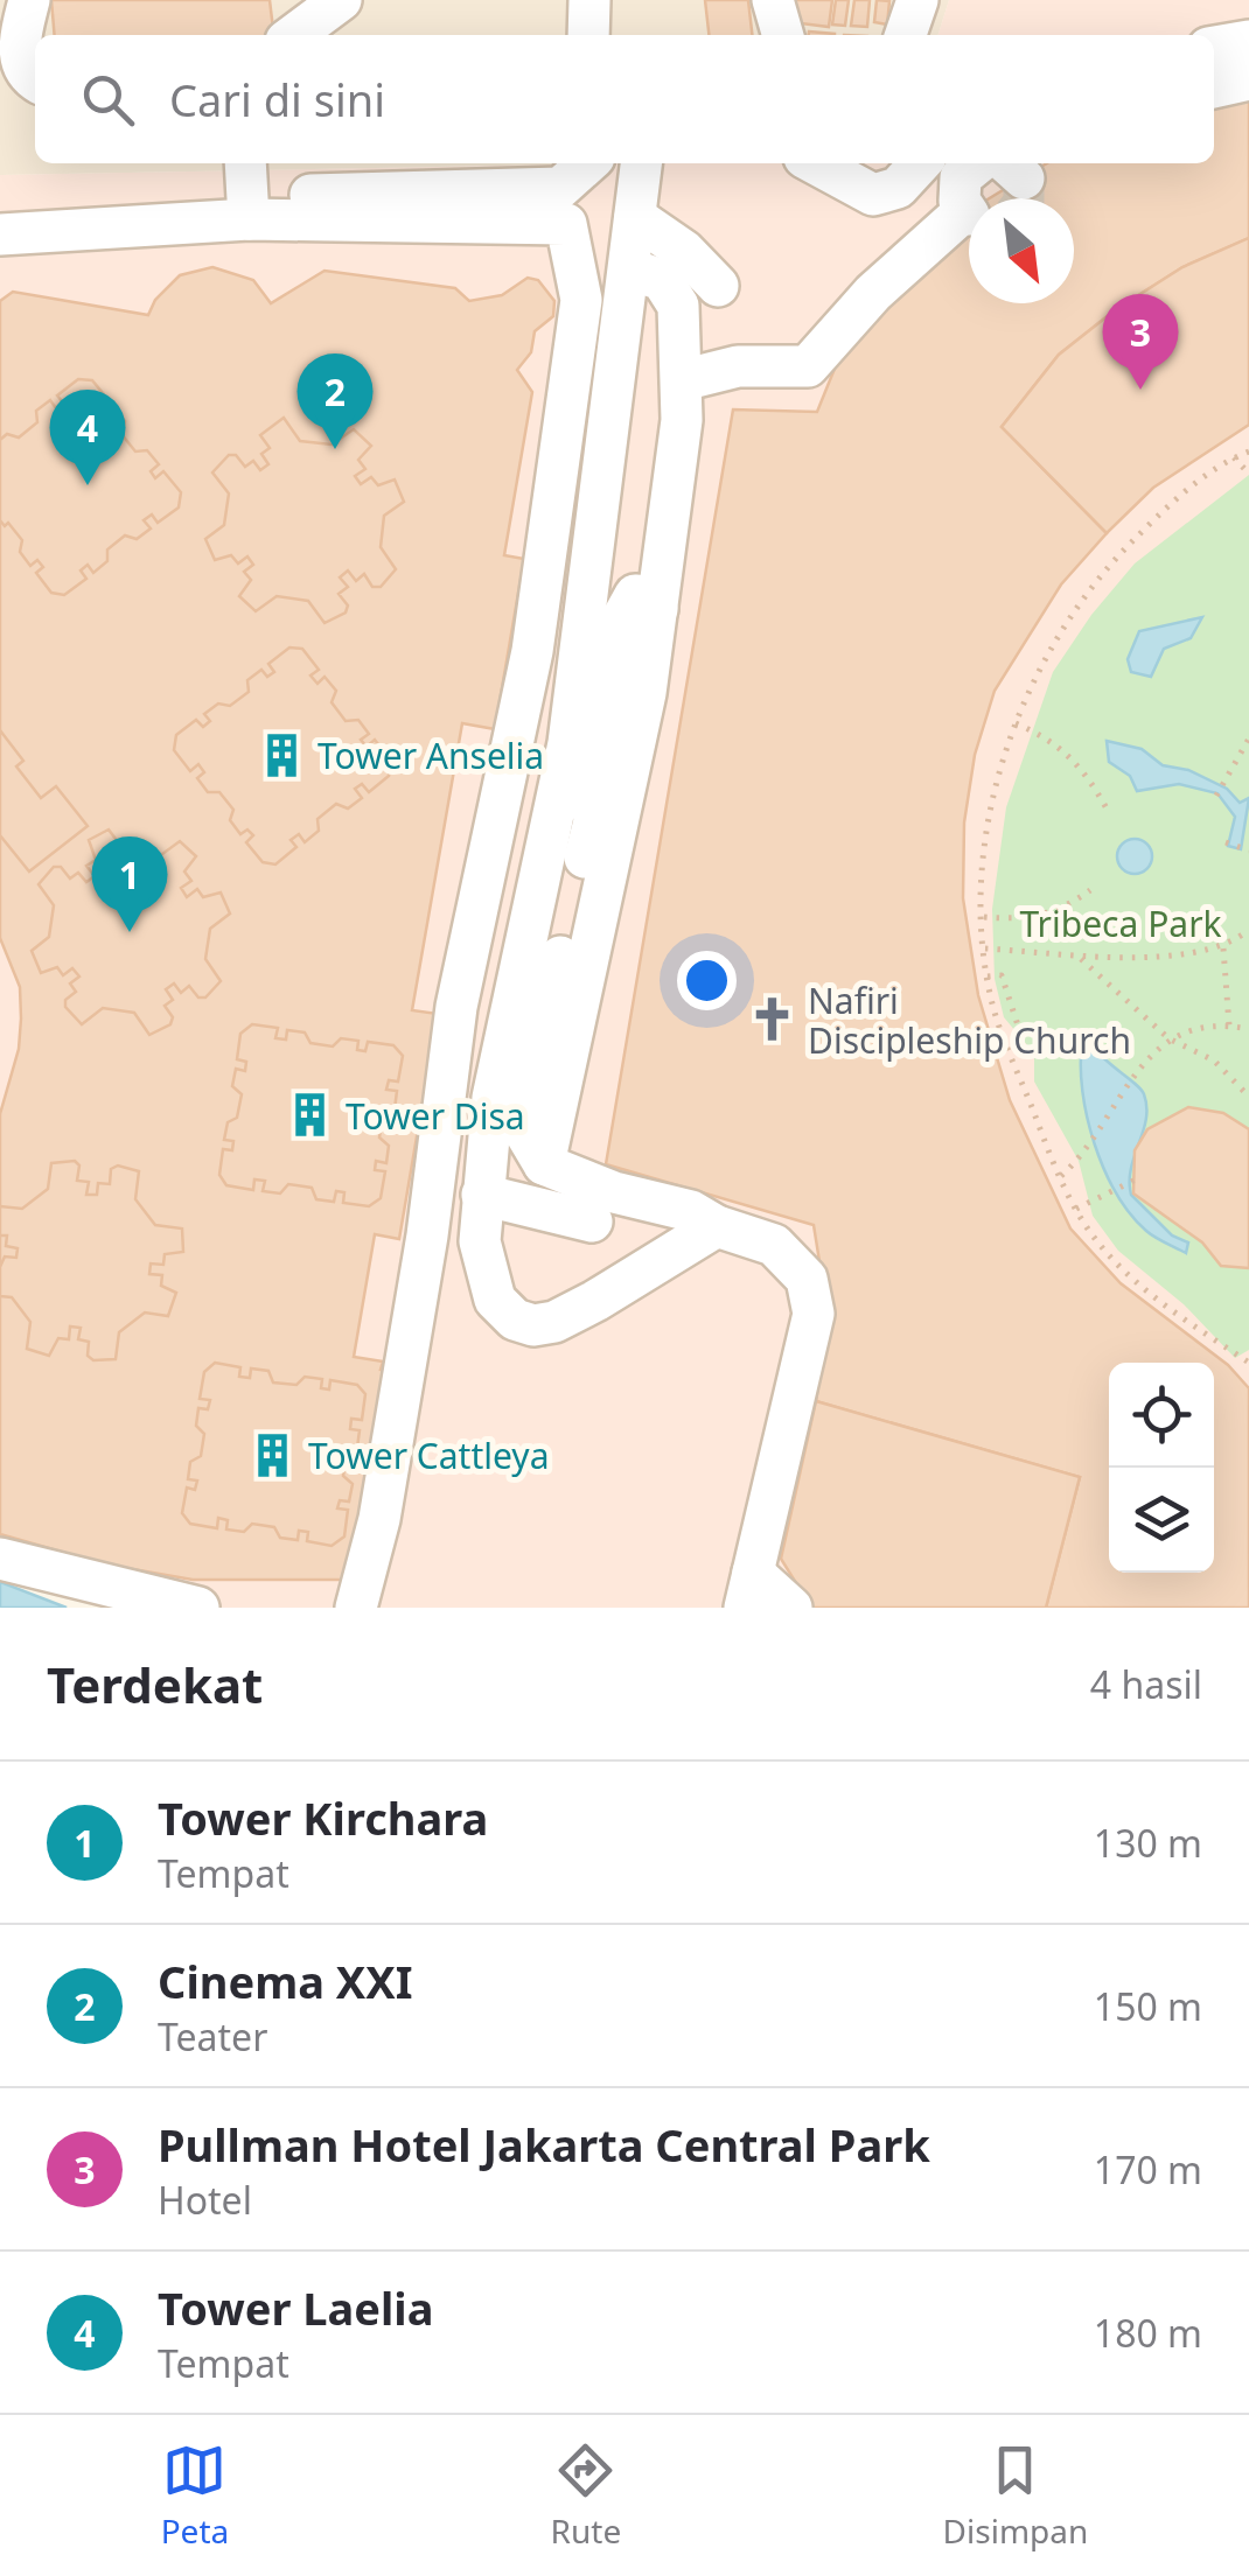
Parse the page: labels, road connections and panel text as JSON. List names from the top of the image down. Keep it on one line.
{"parks":["Tribeca Park"],"places":{"building":["Tower Anselia","Tower Disa","Tower Cattleya"],"church":["Nafiri Discipleship Church"]},"north":"bottom right","page":{"search":"Cari di sini","pins":["3","2","4","1"],"heading":["Terdekat","4 hasil"],"list":[{"mark":"1","name":"Tower Kirchara","note":"Tempat","value":"130 m"},{"mark":"2","name":"Cinema XXI","note":"Teater","value":"150 m"},{"mark":"3","name":"Pullman Hotel Jakarta Central Park","note":"Hotel","value":"170 m"},{"mark":"4","name":"Tower Laelia","note":"Tempat","value":"180 m"}],"nav":["Peta","Rute","Disimpan"]}}
